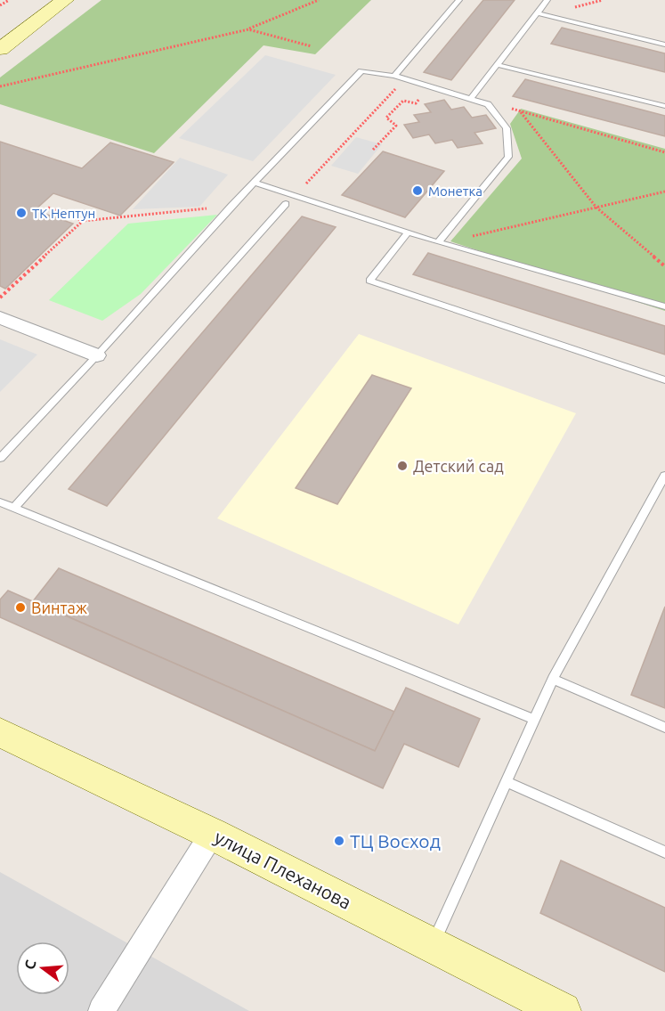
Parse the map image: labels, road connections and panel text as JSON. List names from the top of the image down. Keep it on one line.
{"streets":{"main road":["улица Плеханова"]},"places":["Монетка","ТК Нептун","Детский сад","Винтаж","ТЦ Восход"],"north":"left"}
